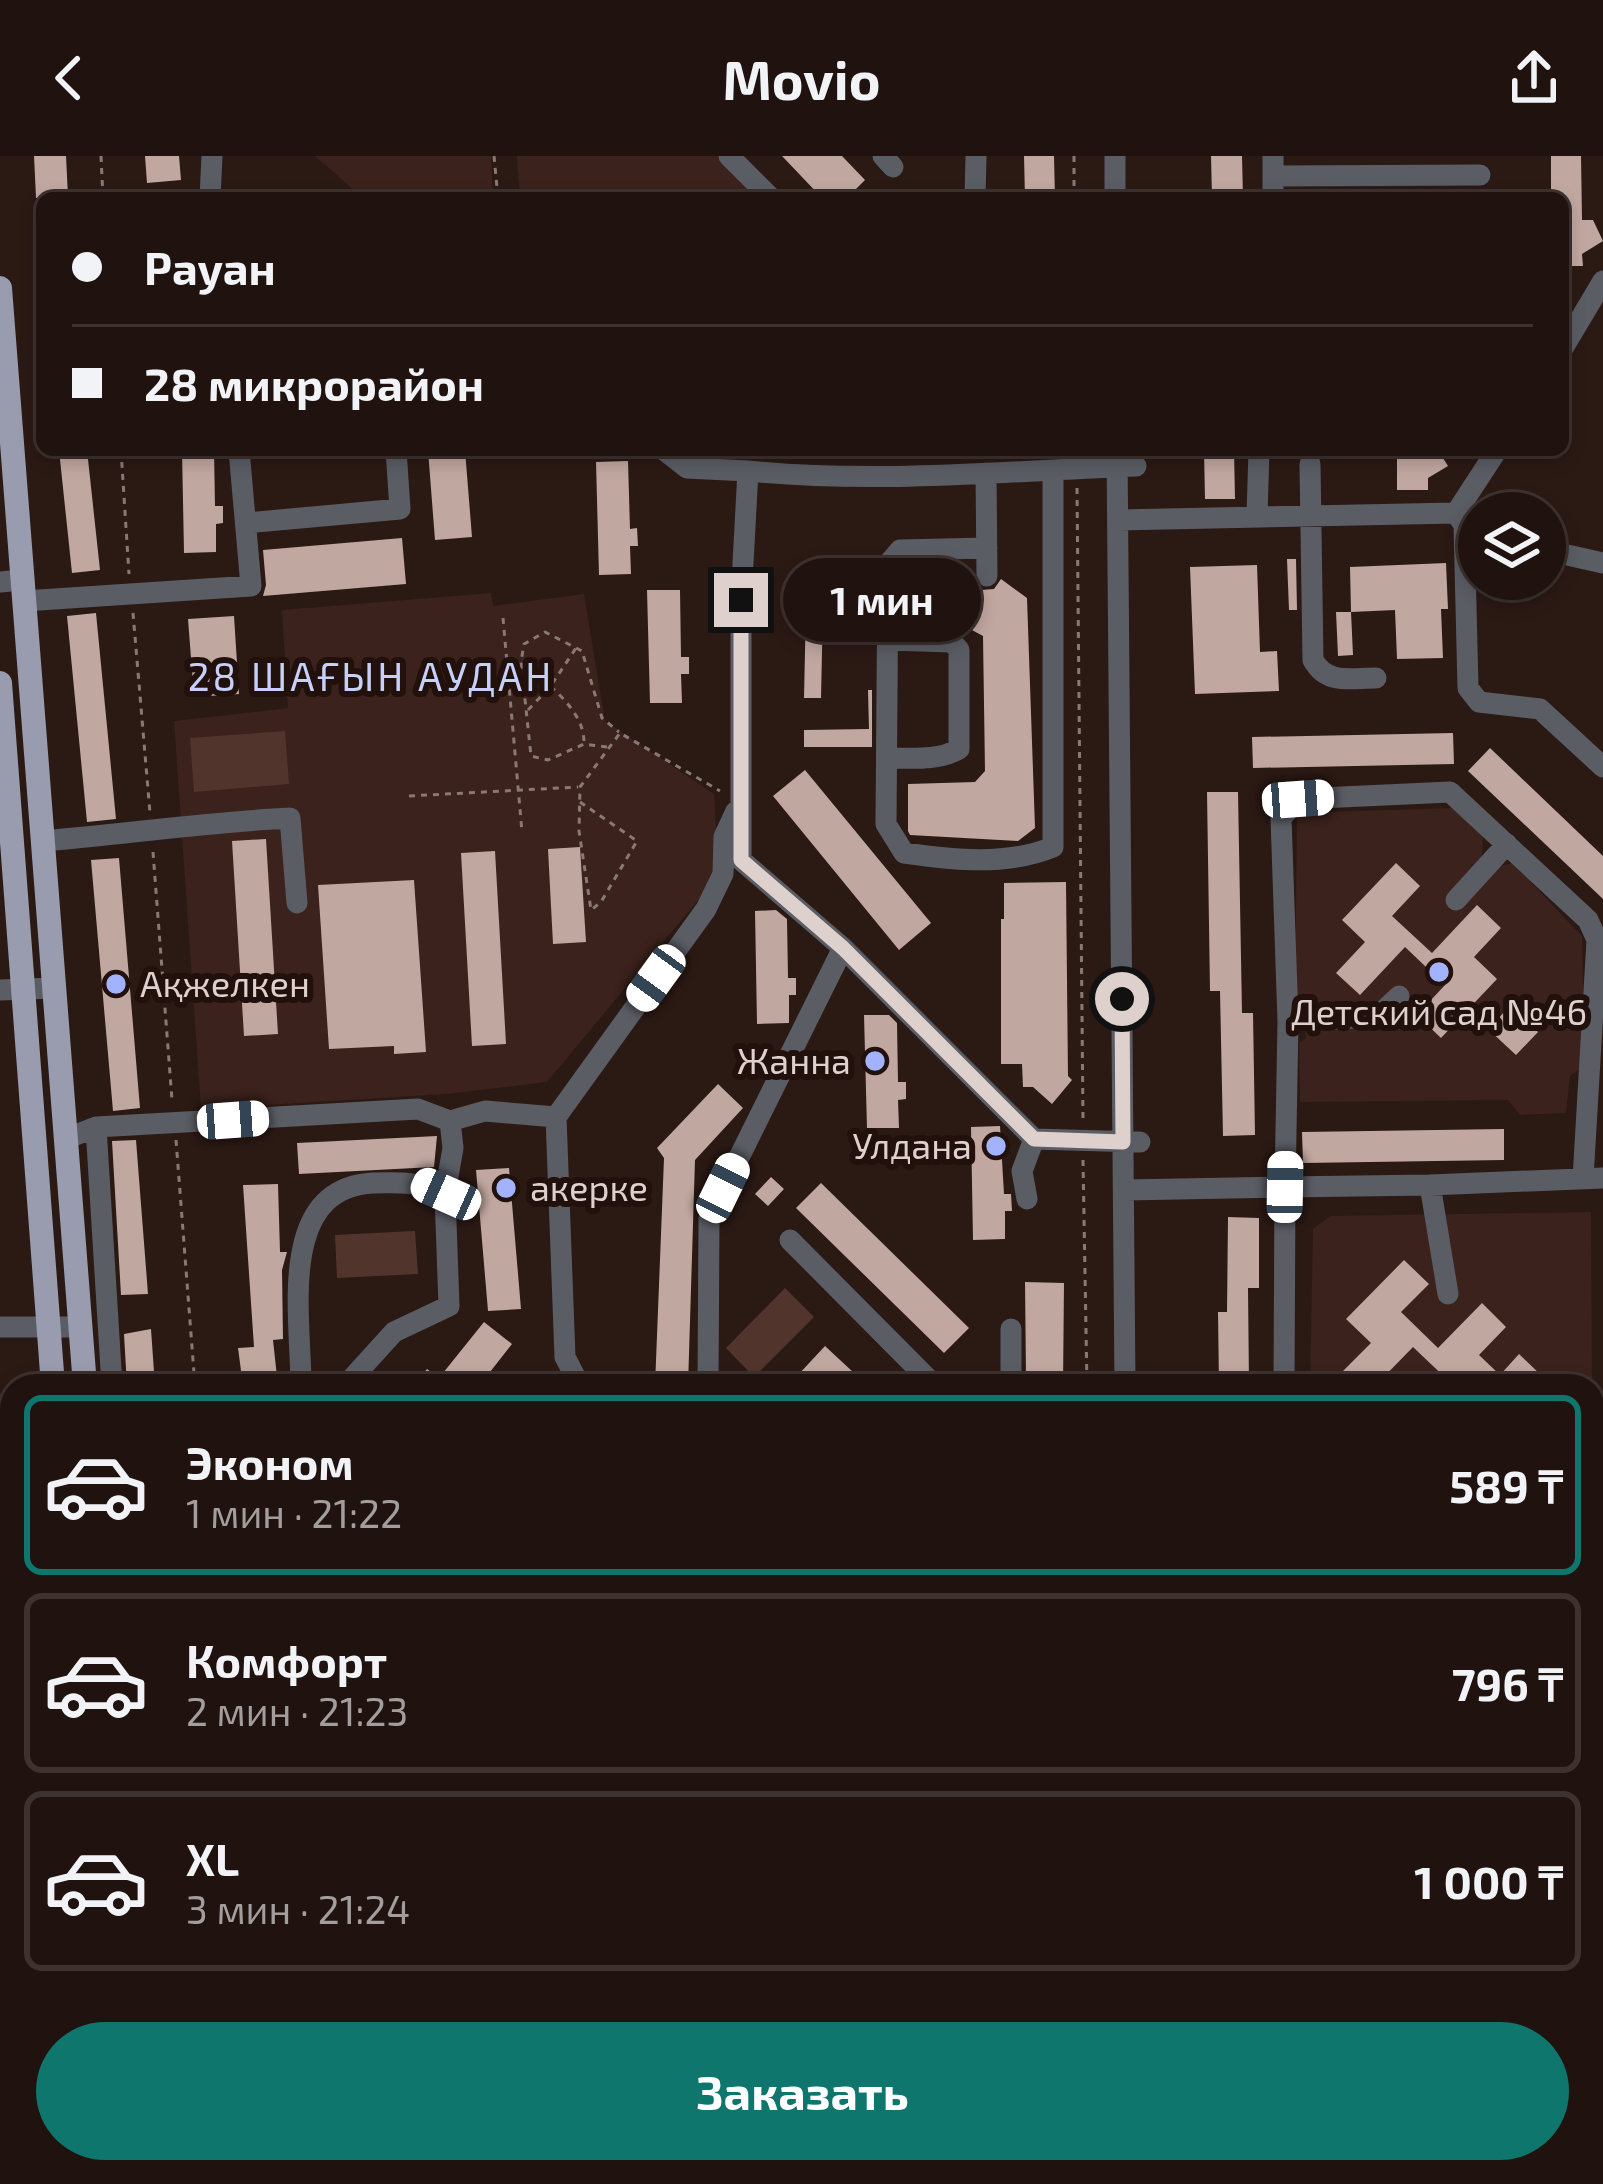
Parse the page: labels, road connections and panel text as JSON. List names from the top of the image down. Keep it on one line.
{"districts":["28 ШАҒЫН АУДАН"],"places":["Детский сад №46","Ақжелкен","Жанна","Улдана","акерке"],"page":{"header":"Movio","banner":["Рауан","28 микрорайон"],"bubble":"1 мин","list":[{"name":"Эконом","note":"1 мин · 21:22","value":"589 ₸"},{"name":"Комфорт","note":"2 мин · 21:23","value":"796 ₸"},{"name":"XL","note":"3 мин · 21:24","value":"1 000 ₸"}],"buttons":"Заказать"}}
